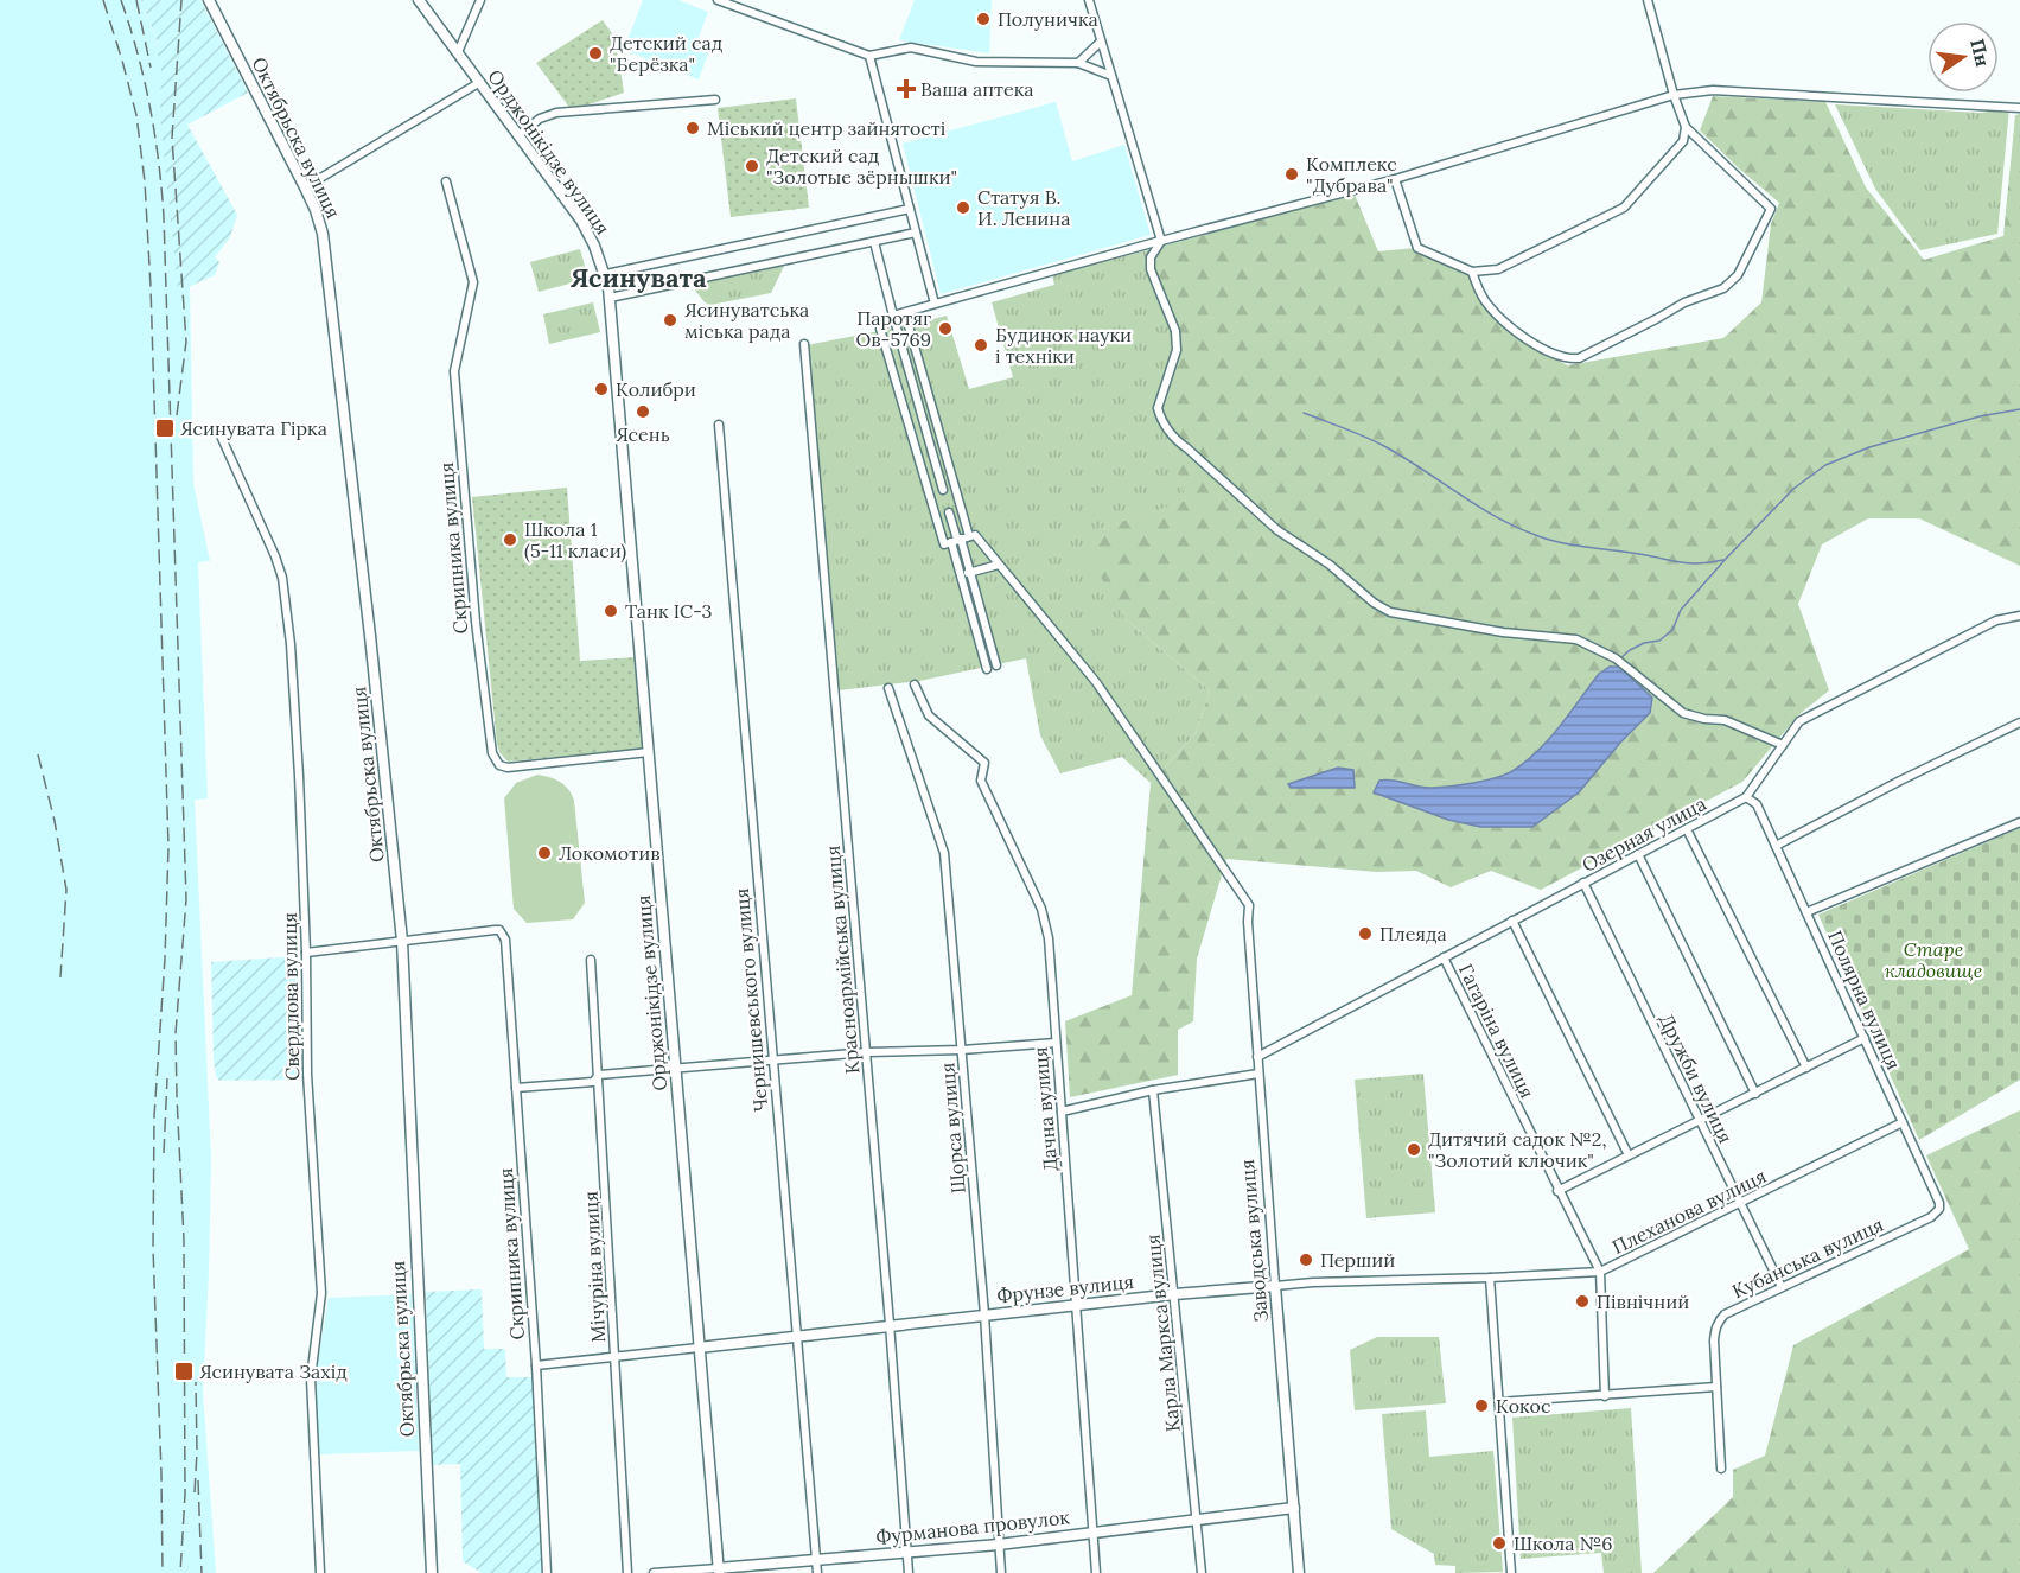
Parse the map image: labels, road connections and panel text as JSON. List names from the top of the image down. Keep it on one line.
{"streets":{"main road":["Октябрьска вулиця","Орджонікідзе вулиця","Заводська вулиця","Фрунзе вулиця","Фурманова провулок"],"street":["Скрипника вулиця","Озерная улица","Красноармійська вулиця","Свердлова вулиця","Чернишевського вулиця","Полярна вулиця","Гагаріна вулиця","Дружби вулиця","Дачна вулиця","Щорса вулиця","Плеханова вулиця","Кубанська вулиця","Мічуріна вулиця","Карла Маркса вулиця"]},"crossings":[["Октябрьска вулиця","Скрипника вулиця"],["Орджонікідзе вулиця","Скрипника вулиця"],["Орджонікідзе вулиця","Фрунзе вулиця"],["Орджонікідзе вулиця","Фурманова провулок"],["Скрипника вулиця","Фрунзе вулиця"],["Озерная улица","Полярна вулиця"],["Озерная улица","Гагаріна вулиця"],["Озерная улица","Дружби вулиця"],["Озерная улица","Заводська вулиця"],["Красноармійська вулиця","Фрунзе вулиця"],["Красноармійська вулиця","Фурманова провулок"],["Чернишевського вулиця","Фрунзе вулиця"],["Чернишевського вулиця","Фурманова провулок"],["Полярна вулиця","Плеханова вулиця"],["Полярна вулиця","Кубанська вулиця"],["Гагаріна вулиця","Плеханова вулиця"],["Гагаріна вулиця","Фрунзе вулиця"],["Дружби вулиця","Плеханова вулиця"],["Дружби вулиця","Кубанська вулиця"],["Дачна вулиця","Фрунзе вулиця"],["Дачна вулиця","Фурманова провулок"],["Щорса вулиця","Фрунзе вулиця"],["Щорса вулиця","Фурманова провулок"],["Плеханова вулиця","Фрунзе вулиця"],["Заводська вулиця","Фрунзе вулиця"],["Заводська вулиця","Фурманова провулок"],["Мічуріна вулиця","Фрунзе вулиця"],["Фрунзе вулиця","Карла Маркса вулиця"],["Карла Маркса вулиця","Фурманова провулок"]],"districts":["Ясинувата"],"parks":["Старе кладовище"],"places":{"other":["Полуничка","Детский сад \"Берёзка\"","Міський центр зайнятості","Детский сад \"Золотые зёрнышки\"","Комплекс \"Дубрава\"","Статуя В. И. Ленина","Ясинуватська міська рада","Паротяг Ов-5769","Будинок науки і техніки","Колибри","Ясень","Школа 1 (5-11 класи)","Танк ІС-3","Локомотив","Плеяда","Дитячий садок №2, \"Золотий ключик\"","Перший","Північний","Кокос","Школа №6"],"health":["Ваша аптека"],"transit":["Ясинувата Гірка","Ясинувата Захід"]},"north":"right"}
